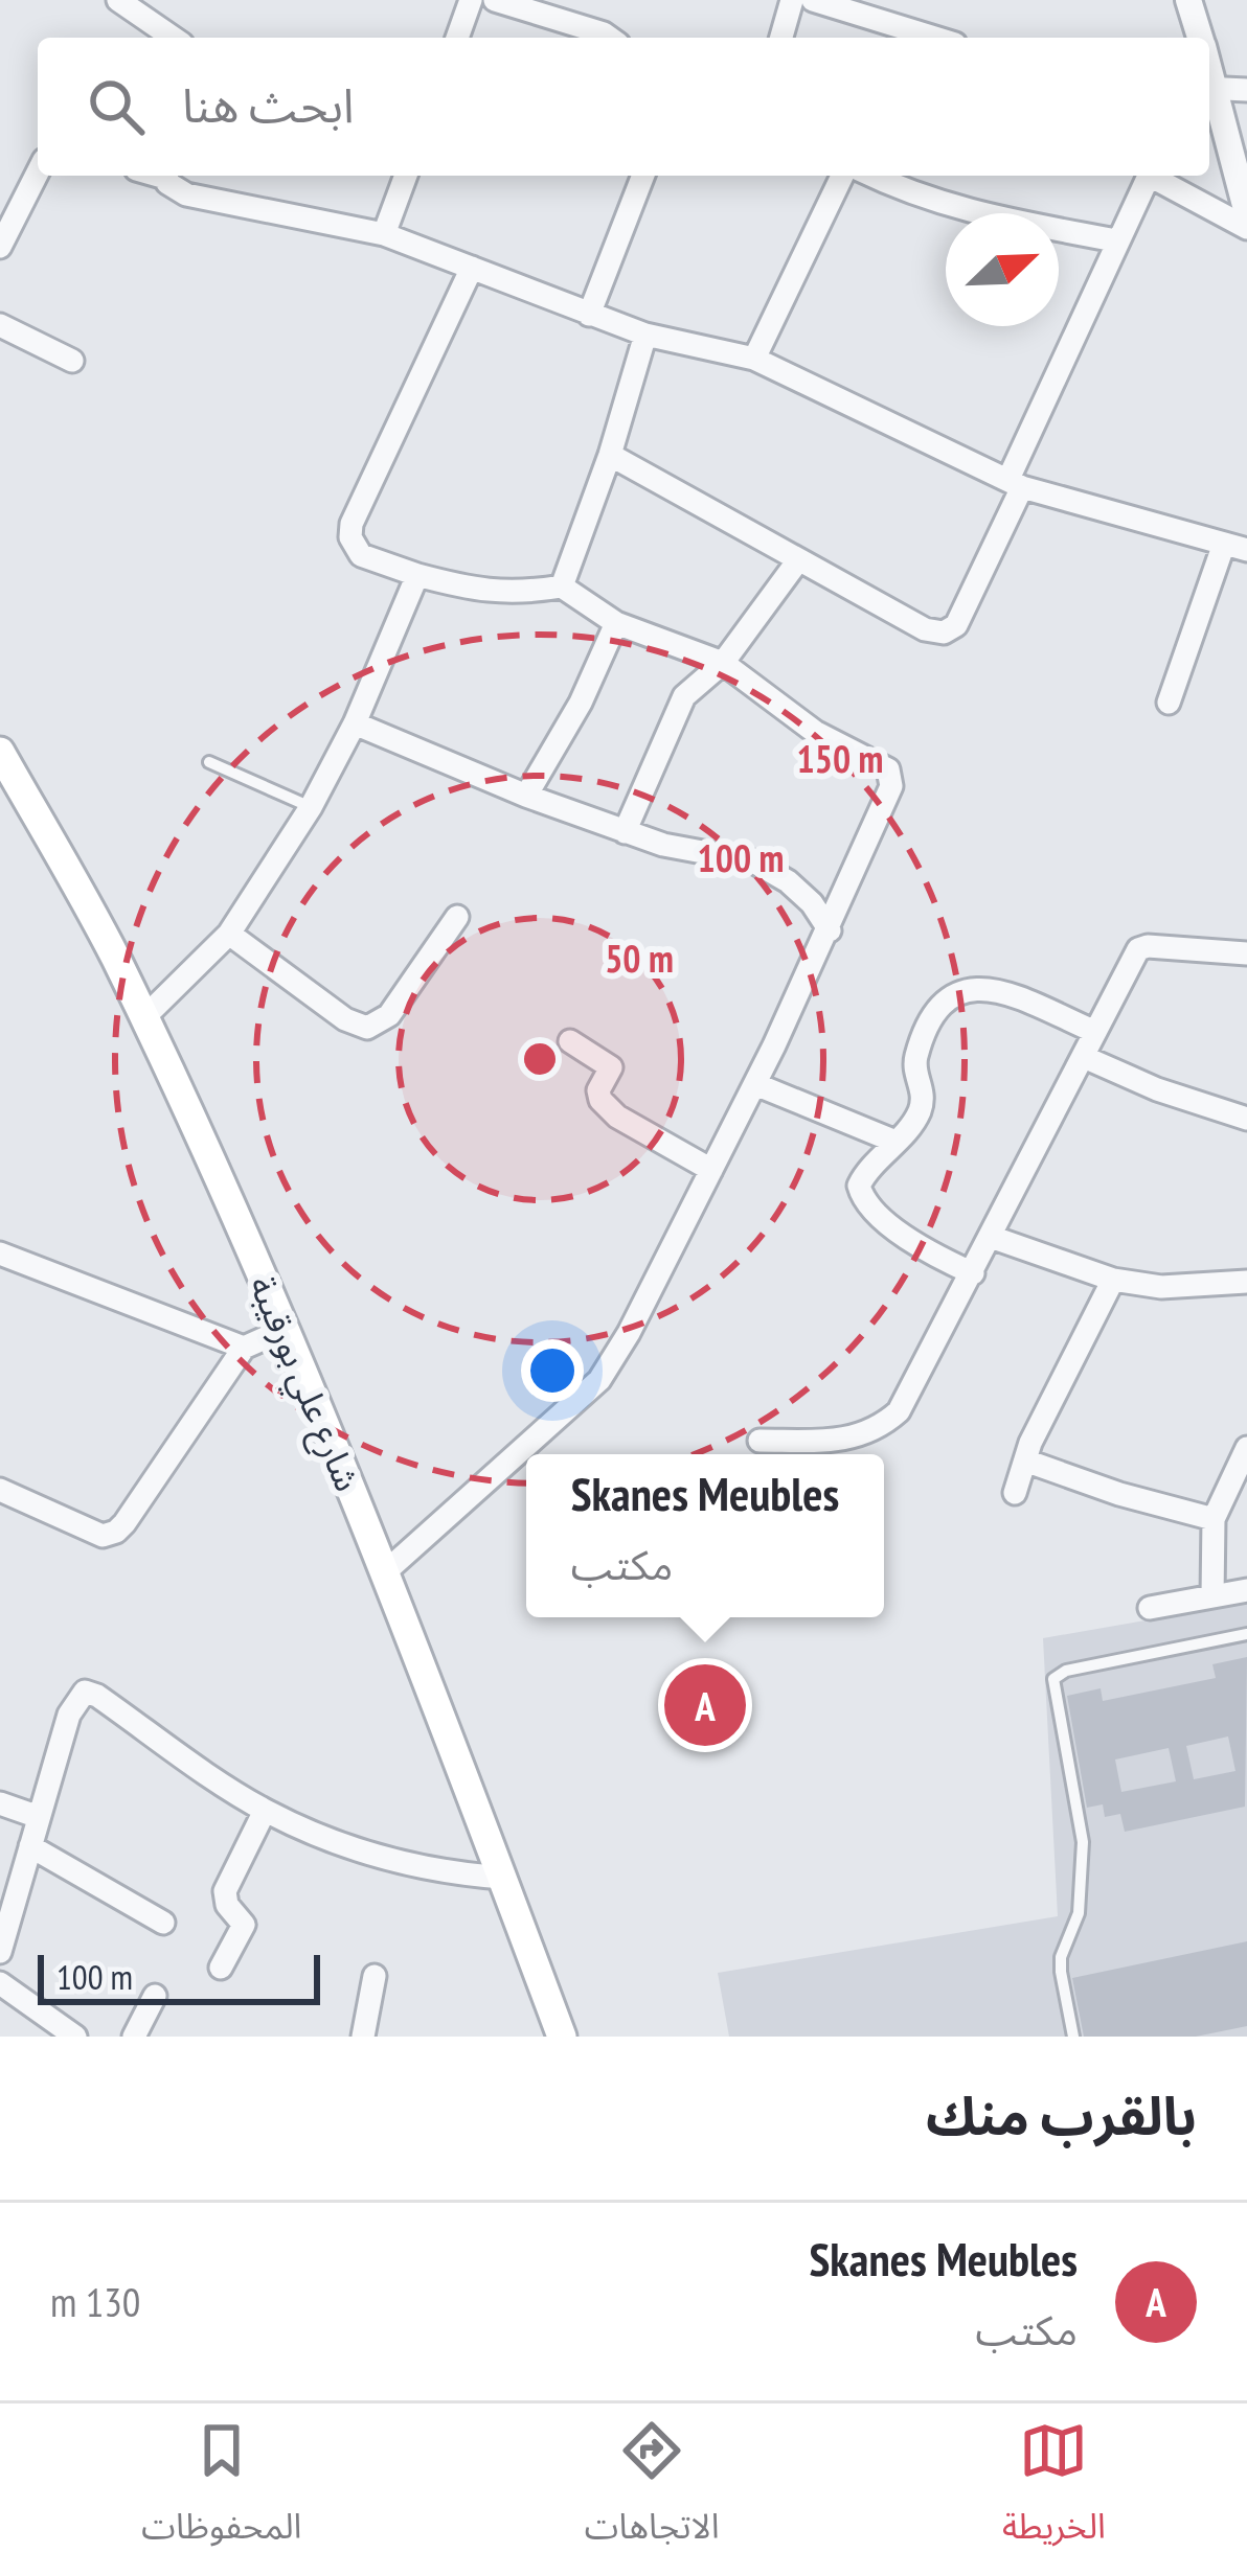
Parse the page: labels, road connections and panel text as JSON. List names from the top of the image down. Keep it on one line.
{"streets":{"main road":["شارع علي بورقيبة"]},"scale_bar":"100 m","north":"top right","page":{"search":"ابحث هنا","popup":["Skanes Meubles","مكتب"],"pins":"A","scale":"100 m","heading":"بالقرب منك","list":[{"mark":"A","name":"Skanes Meubles","note":"مكتب","value":"130 m"}],"nav":["الخريطة","الاتجاهات","المحفوظات"]},"rings":["150 m","100 m","50 m"]}
